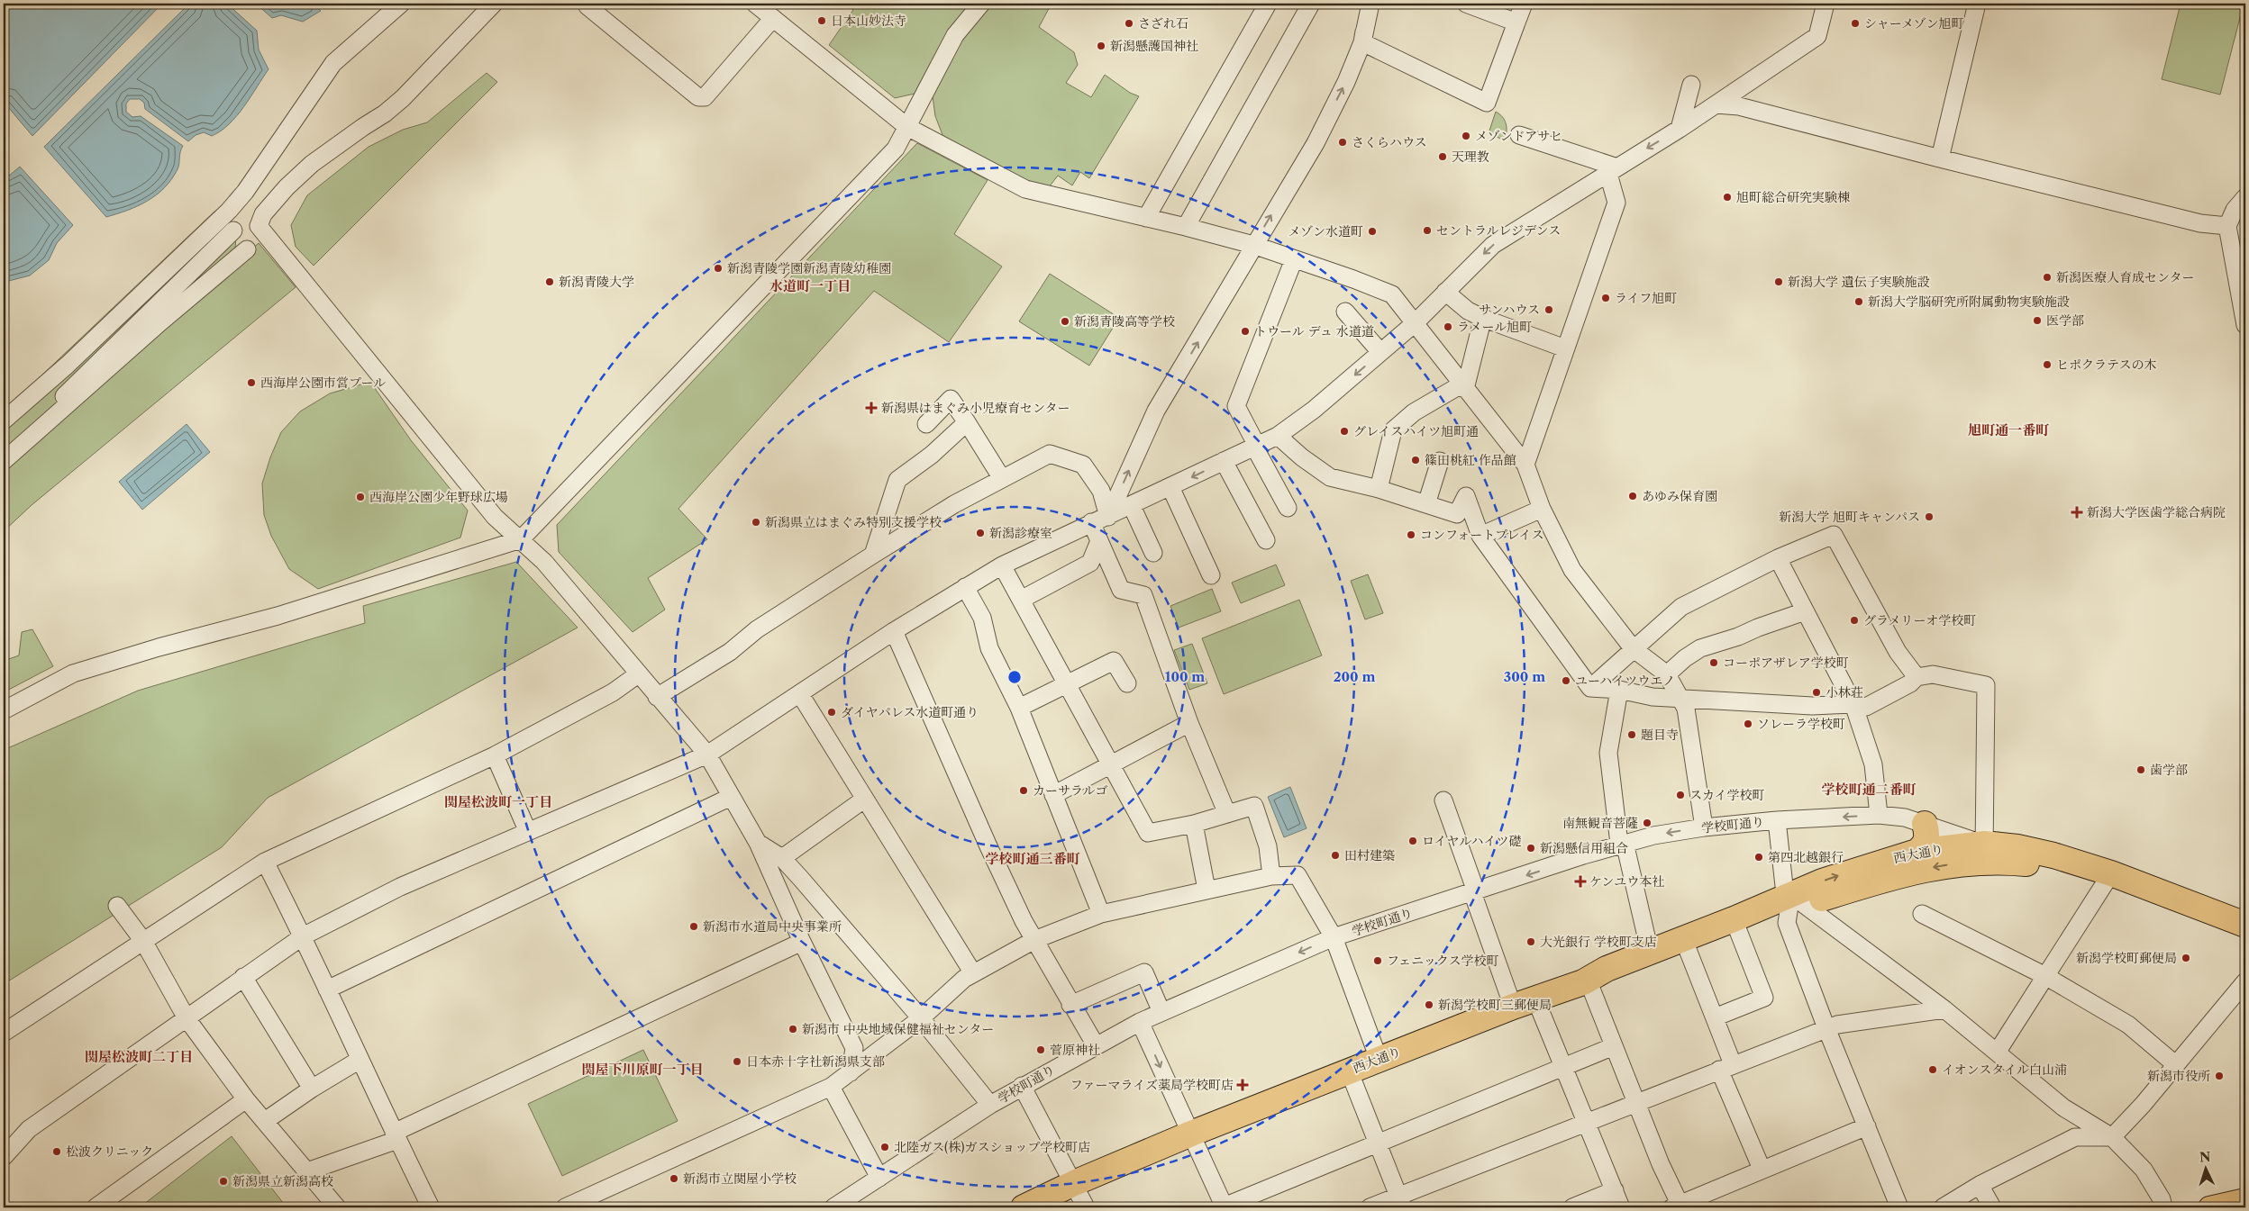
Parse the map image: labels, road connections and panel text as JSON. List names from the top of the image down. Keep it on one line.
{"streets":{"highway":["西大通り"],"street":["学校町通り"]},"crossings":[["学校町通り","西大通り"]],"districts":["水道町一丁目","旭町通一番町","学校町通二番町","関屋松波町一丁目","学校町通三番町","関屋松波町二丁目","関屋下川原町一丁目"],"places":{"other":["日本山妙法寺","さざれ石","シャーメゾン旭町","新潟懸護国神社","メゾンドアサヒ","さくらハウス","天理教","旭町総合研究実験棟","セントラルレジデンス","メゾン水道町","新潟青陵学園新潟青陵幼稚園","新潟医療人育成センター","新潟青陵大学","新潟大学 遺伝子実験施設","ライフ旭町","新潟大学脳研究所附属動物実験施設","サンハウス","医学部","新潟青陵高等学校","ラメール旭町","トウール デュ 水道道","ヒポクラテスの木","西海岸公園市営プール","グレイスハイツ旭町通","篠田桃紅 作品館","あゆみ保育園","西海岸公園少年野球広場","新潟大学 旭町キャンパス","新潟県立はまぐみ特別支援学校","新潟診療室","コンフォートプレイス","グラメリーオ学校町","コーポアザレア学校町","ユーハイツウエノ","小林荘","ダイヤパレス水道町通り","ソレーラ学校町","題目寺","歯学部","カーサラルゴ","スカイ学校町","南無観音菩薩","ロイヤルハイツ礎","新潟懸信用組合","田村建築","第四北越銀行","新潟市水道局中央事業所","大光銀行 学校町支店","新潟学校町郵便局","フェニックス学校町","新潟学校町三郵便局","新潟市 中央地域保健福祉センター","菅原神社","日本赤十字社新潟県支部","イオンスタイル白山浦","新潟市役所","北陸ガス(株)ガスショップ学校町店","松波クリニック","新潟市立関屋小学校","新潟県立新潟高校"],"health":["新潟県はまぐみ小児療育センター","新潟大学医歯学総合病院","ケンユウ本社","ファーマライズ薬局学校町店"]},"north":"top","rings":["100 m","200 m","300 m"]}
